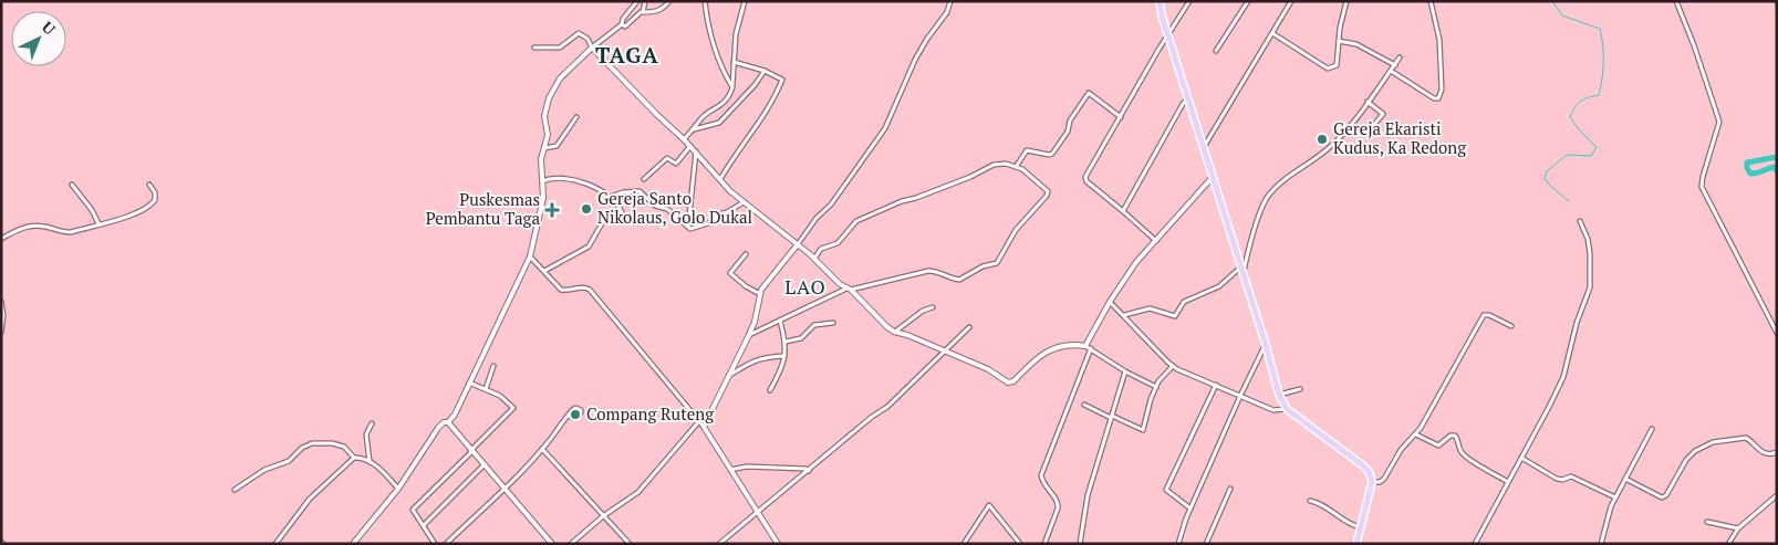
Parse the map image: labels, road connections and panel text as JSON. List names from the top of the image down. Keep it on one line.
{"districts":["TAGA","LAO"],"places":{"other":["Gereja Ekaristi Kudus, Ka Redong","Gereja Santo Nikolaus, Golo Dukal","Compang Ruteng"],"health":["Puskesmas Pembantu Taga"]},"north":"top right"}
